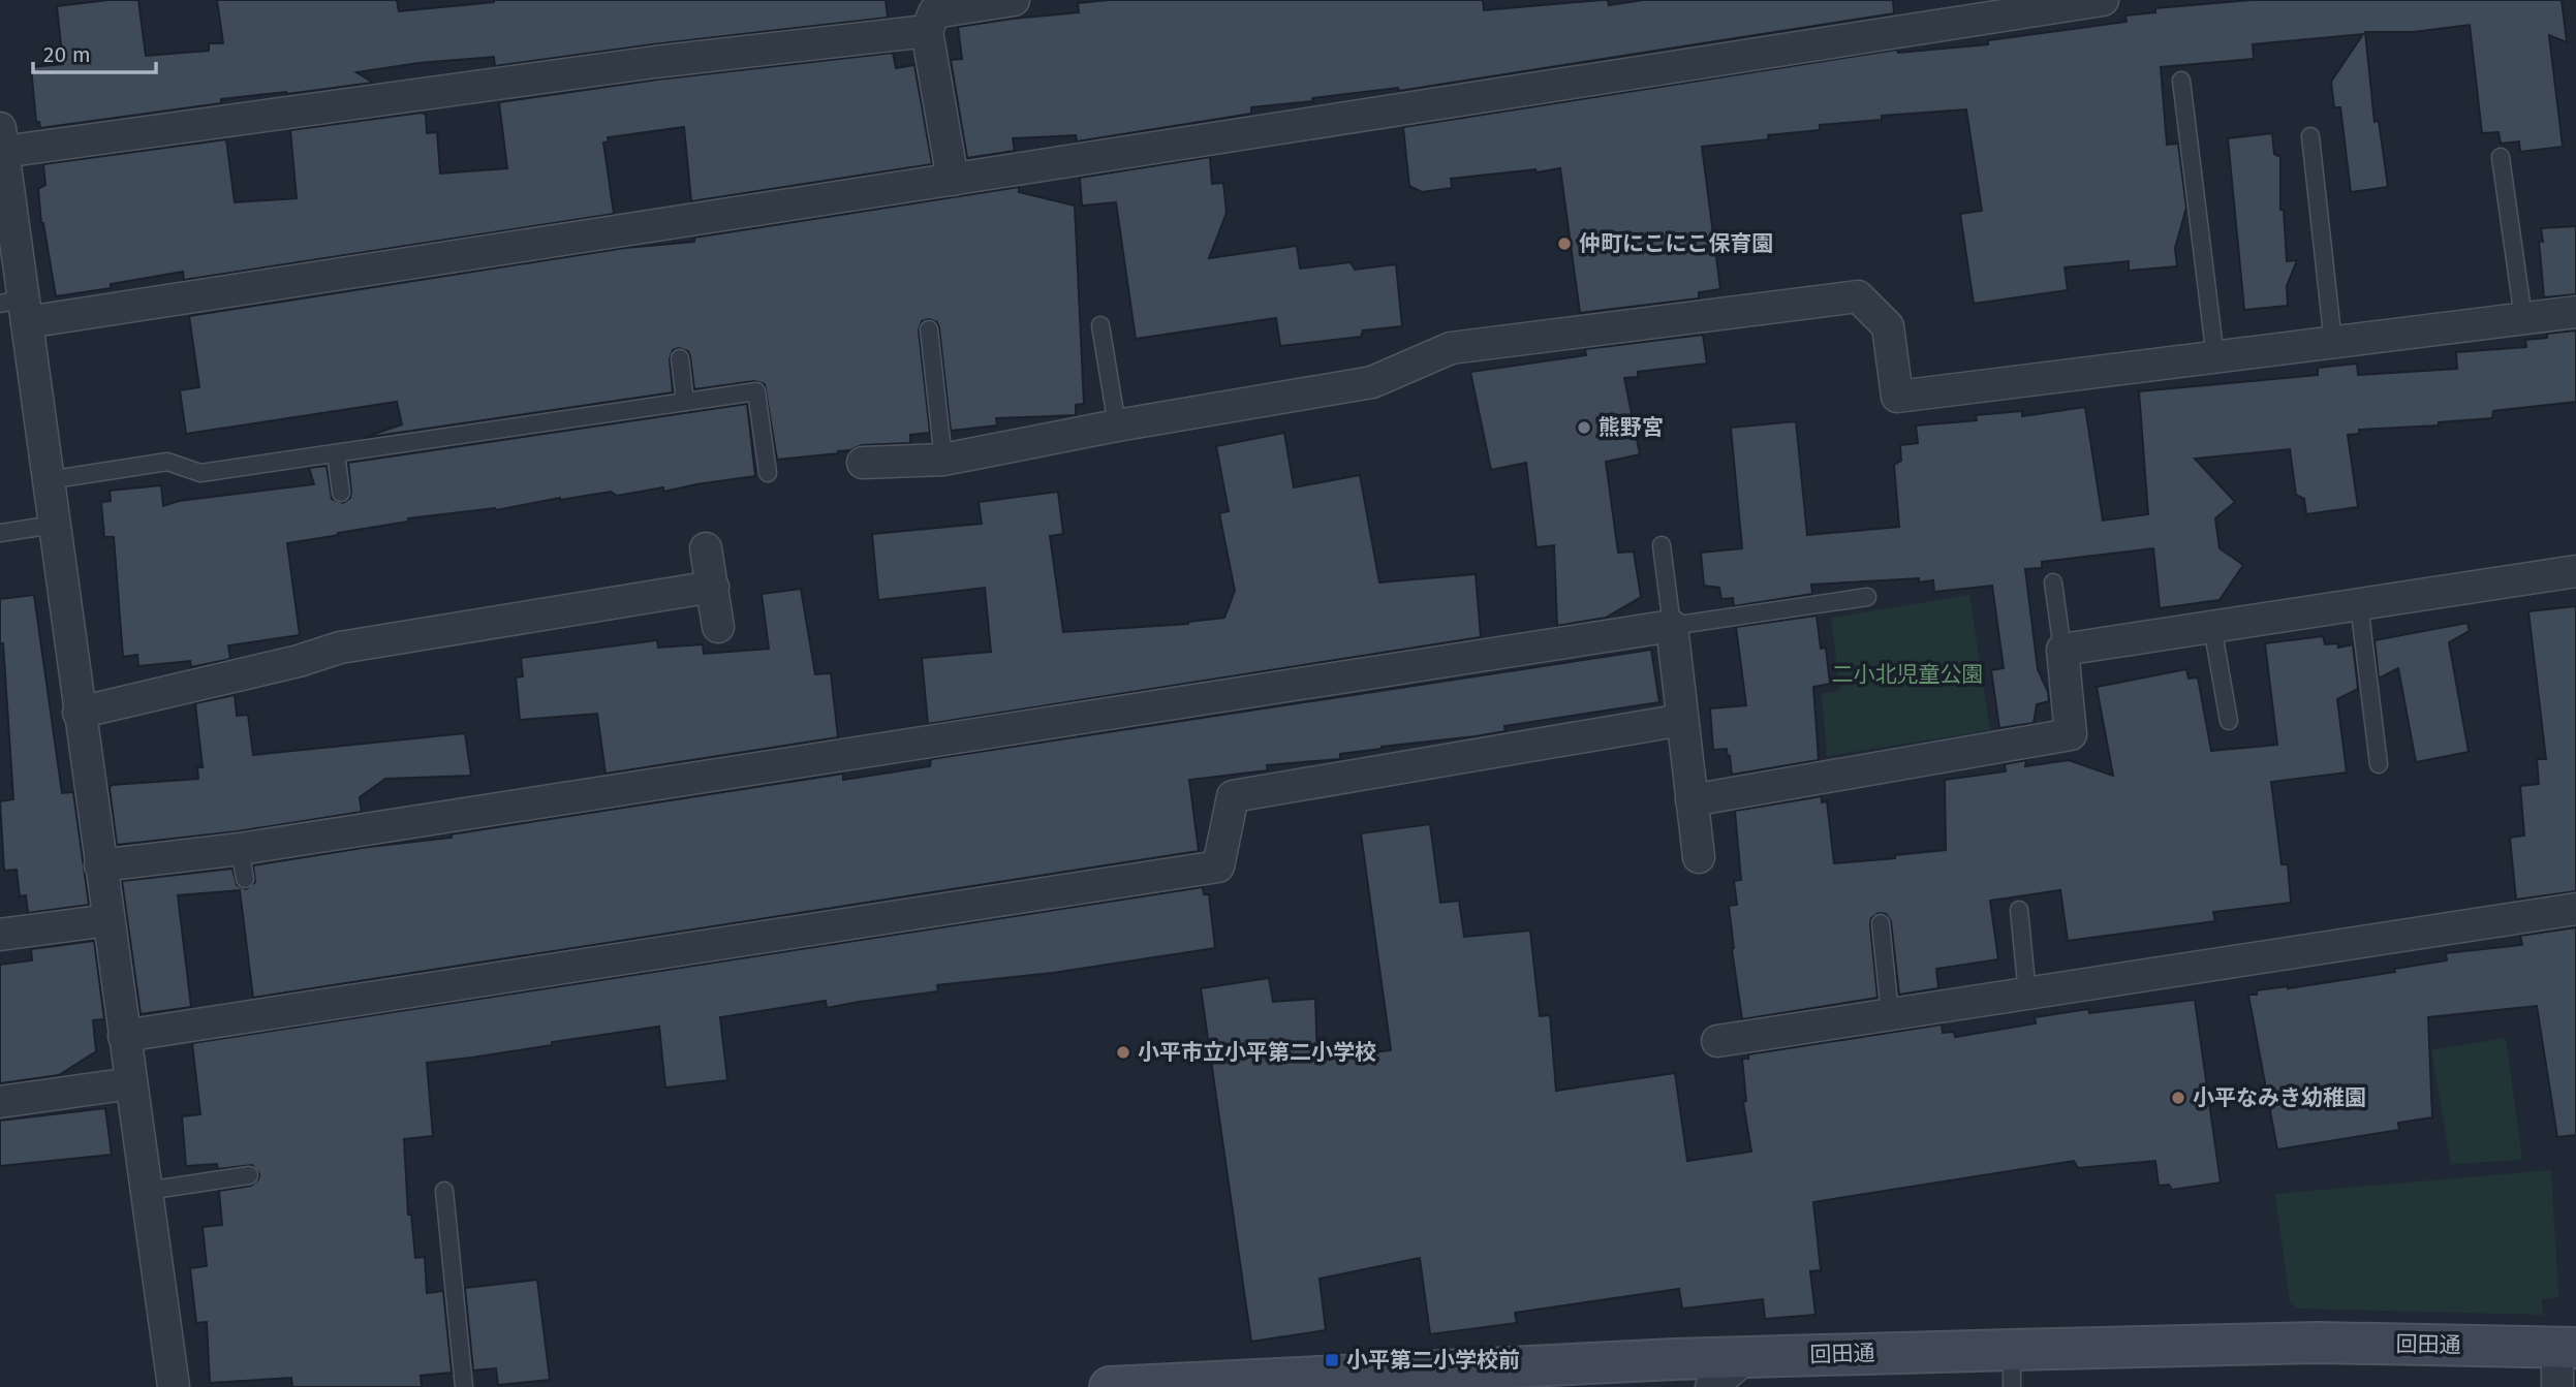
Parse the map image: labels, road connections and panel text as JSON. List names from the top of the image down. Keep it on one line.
{"streets":{"street":["回田通"]},"parks":["二小北児童公園"],"places":{"other":["仲町にこにこ保育園","熊野宮","小平市立小平第二小学校","小平なみき幼稚園"],"transit":["小平第二小学校前"]},"scale_bar":"20 m"}
